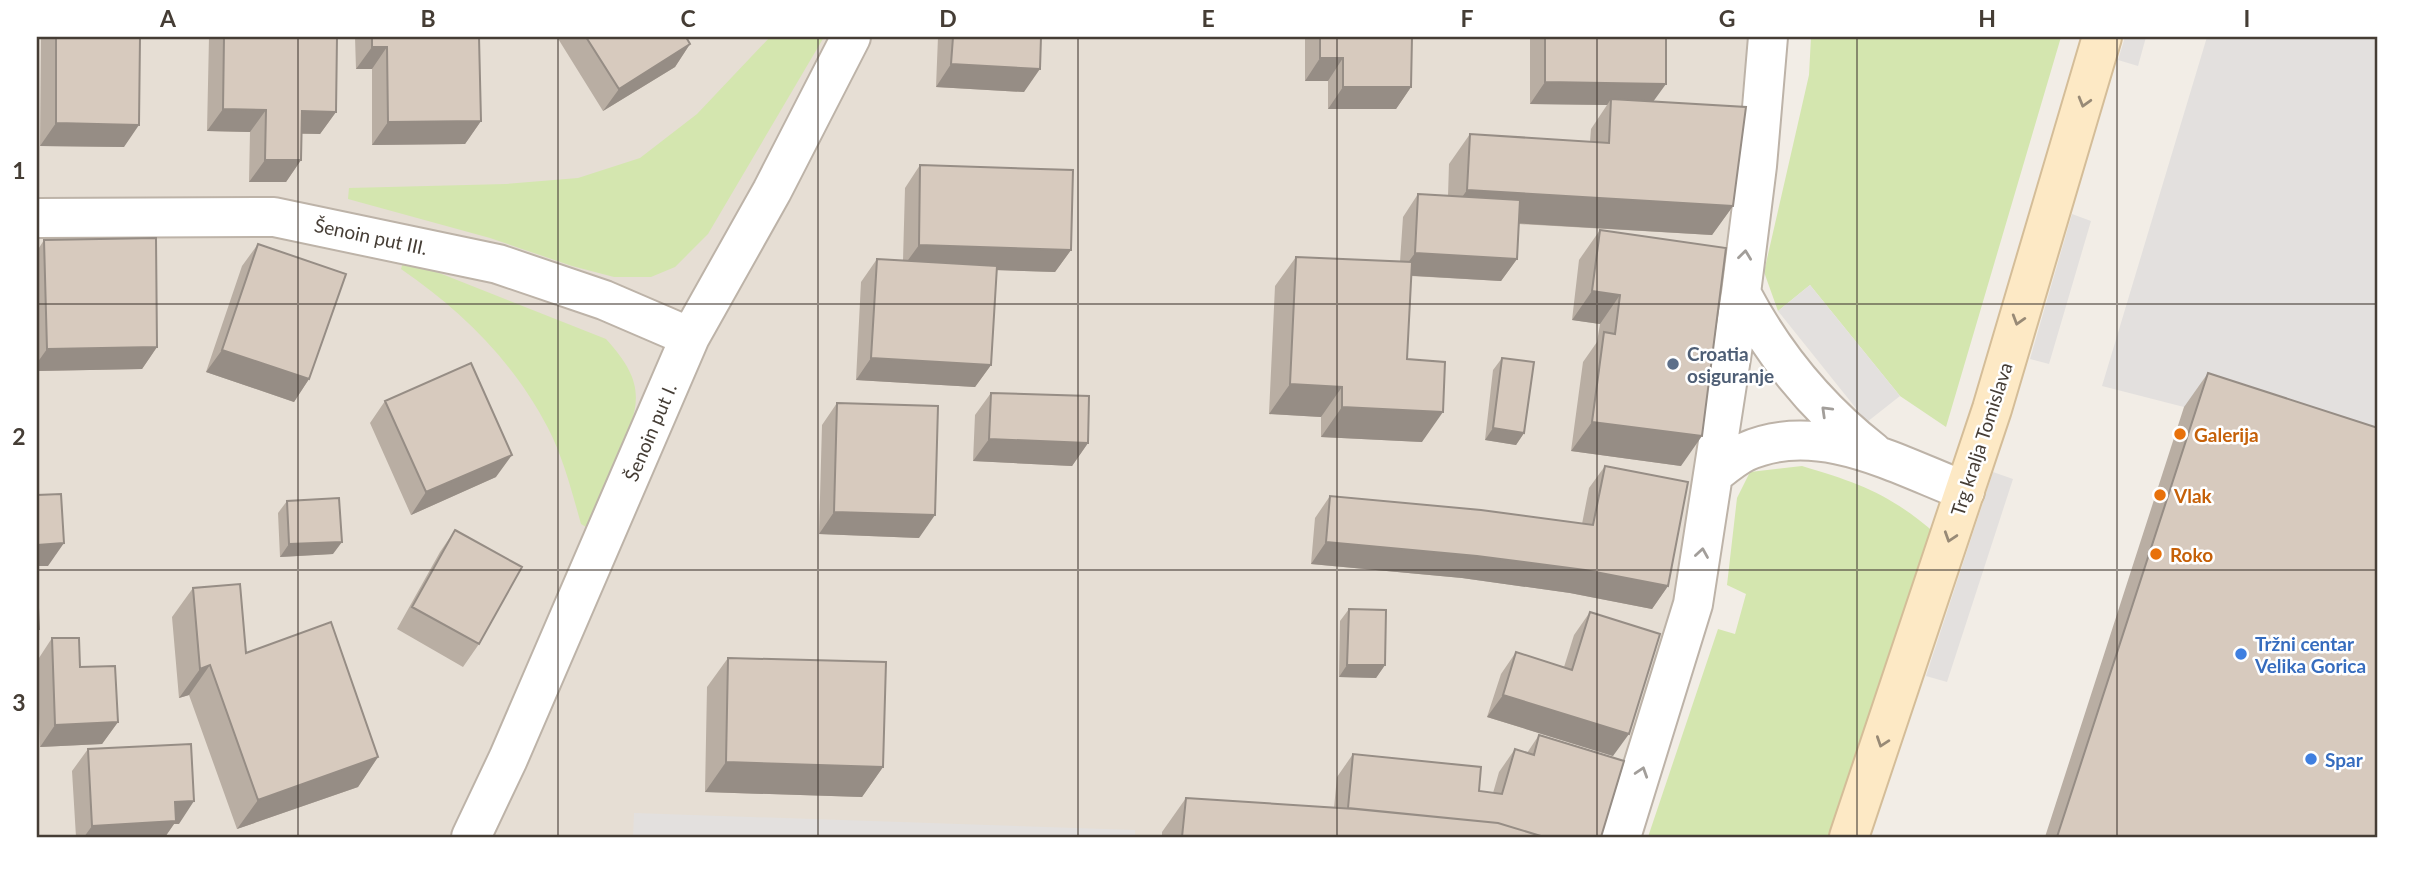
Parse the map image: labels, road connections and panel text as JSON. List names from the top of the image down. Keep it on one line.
{"streets":{"main road":["Trg kralja Tomislava"],"street":["Šenoin put III.","Šenoin put I."]},"crossings":[["Šenoin put III.","Šenoin put I."]],"one_way":["Trg kralja Tomislava"],"places":["Croatia osiguranje","Galerija","Vlak","Roko","Tržni centar Velika Gorica","Spar"],"grid":{"columns":["A","B","C","D","E","F","G","H","I"],"rows":["1","2","3"]}}
